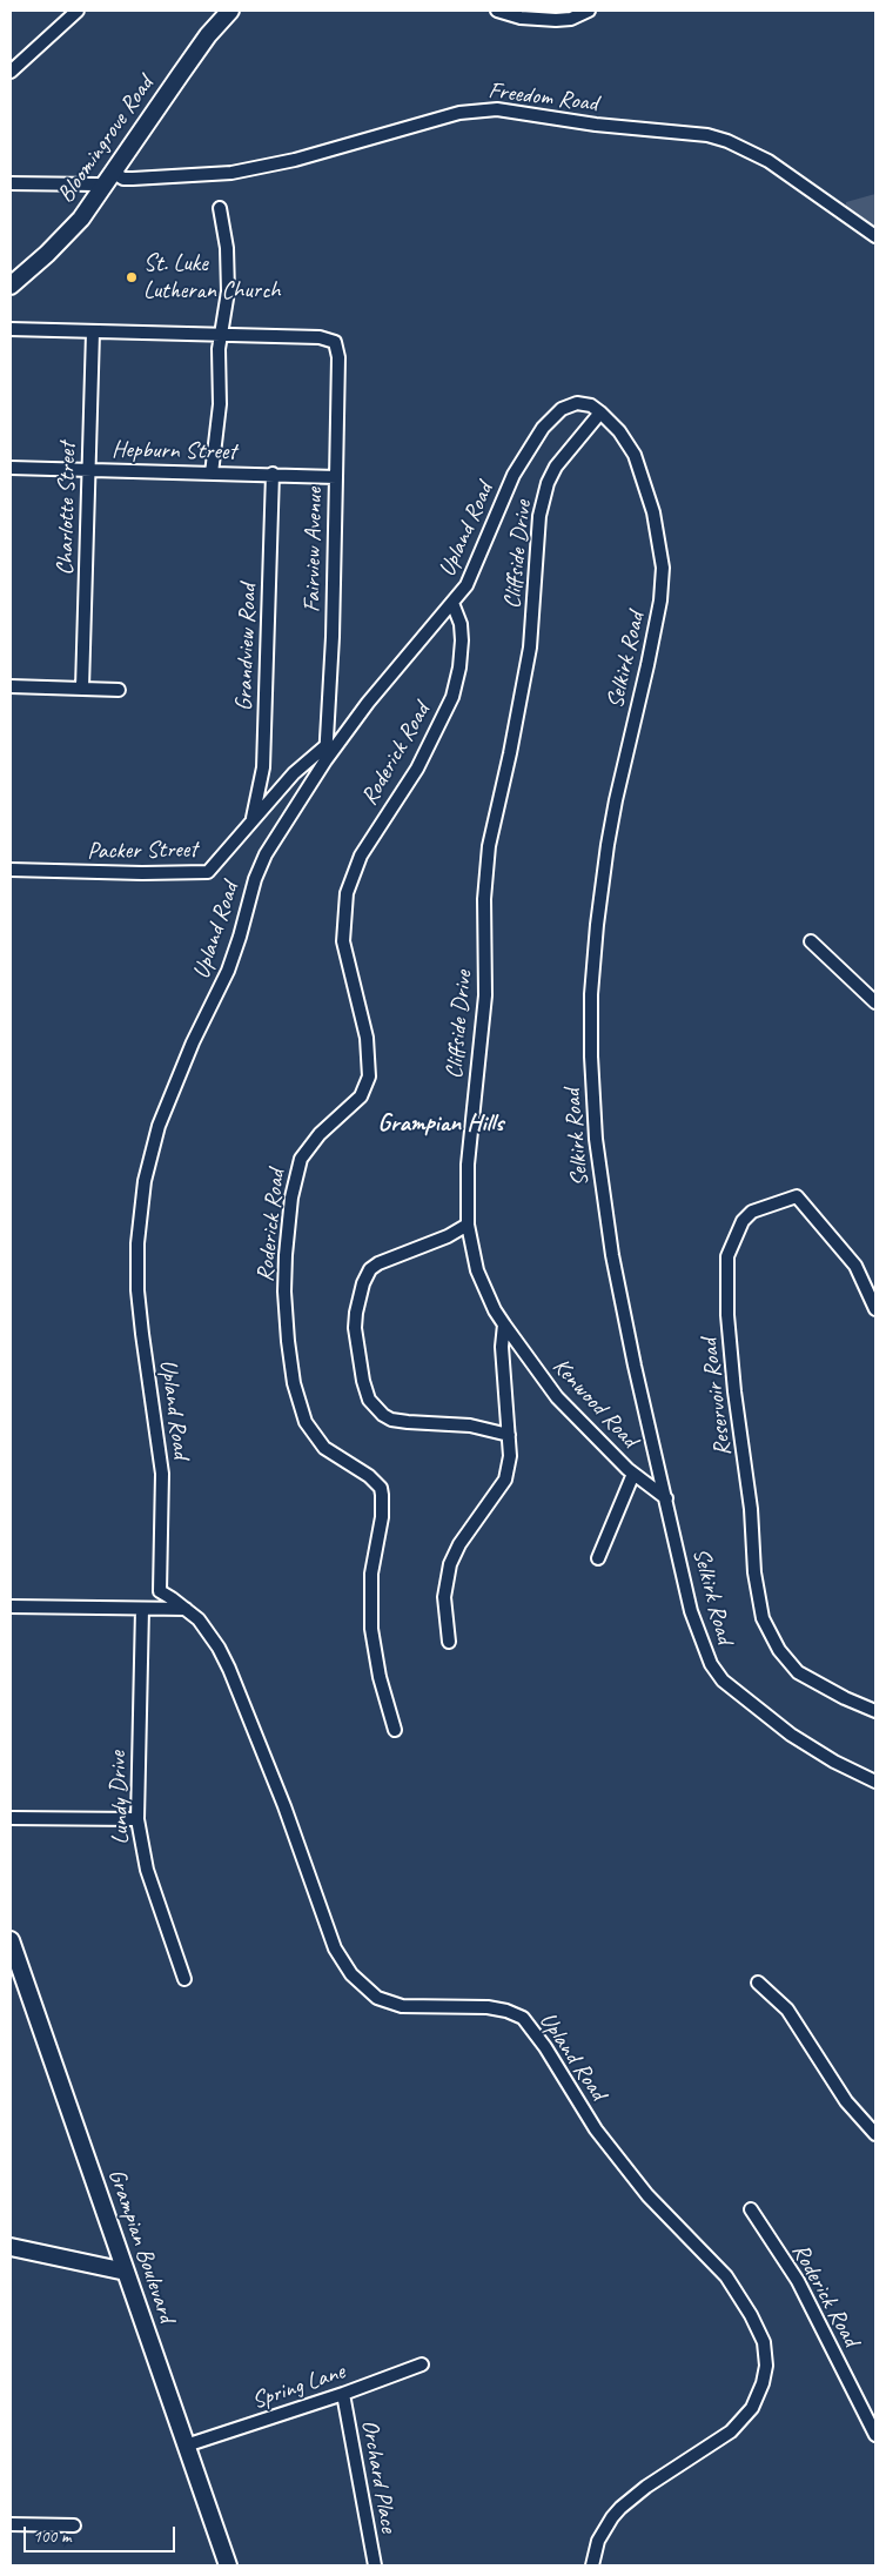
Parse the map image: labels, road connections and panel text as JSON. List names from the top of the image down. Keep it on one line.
{"streets":{"street":["Freedom Road","Bloomingrove Road","Hepburn Street","Charlotte Street","Upland Road","Fairview Avenue","Cliffside Drive","Grandview Road","Selkirk Road","Roderick Road","Packer Street","Reservoir Road","Kenwood Road","Lundy Drive","Grampian Boulevard","Spring Lane","Orchard Place"]},"crossings":[["Freedom Road","Bloomingrove Road"],["Hepburn Street","Charlotte Street"],["Hepburn Street","Fairview Avenue"],["Hepburn Street","Grandview Road"],["Upland Road","Fairview Avenue"],["Upland Road","Cliffside Drive"],["Upland Road","Selkirk Road"],["Upland Road","Roderick Road"],["Fairview Avenue","Packer Street"],["Cliffside Drive","Selkirk Road"],["Cliffside Drive","Kenwood Road"],["Grandview Road","Packer Street"],["Selkirk Road","Kenwood Road"],["Grampian Boulevard","Spring Lane"],["Spring Lane","Orchard Place"]],"districts":["Grampian Hills"],"places":["St. Luke Lutheran Church"],"scale_bar":"100 m"}
